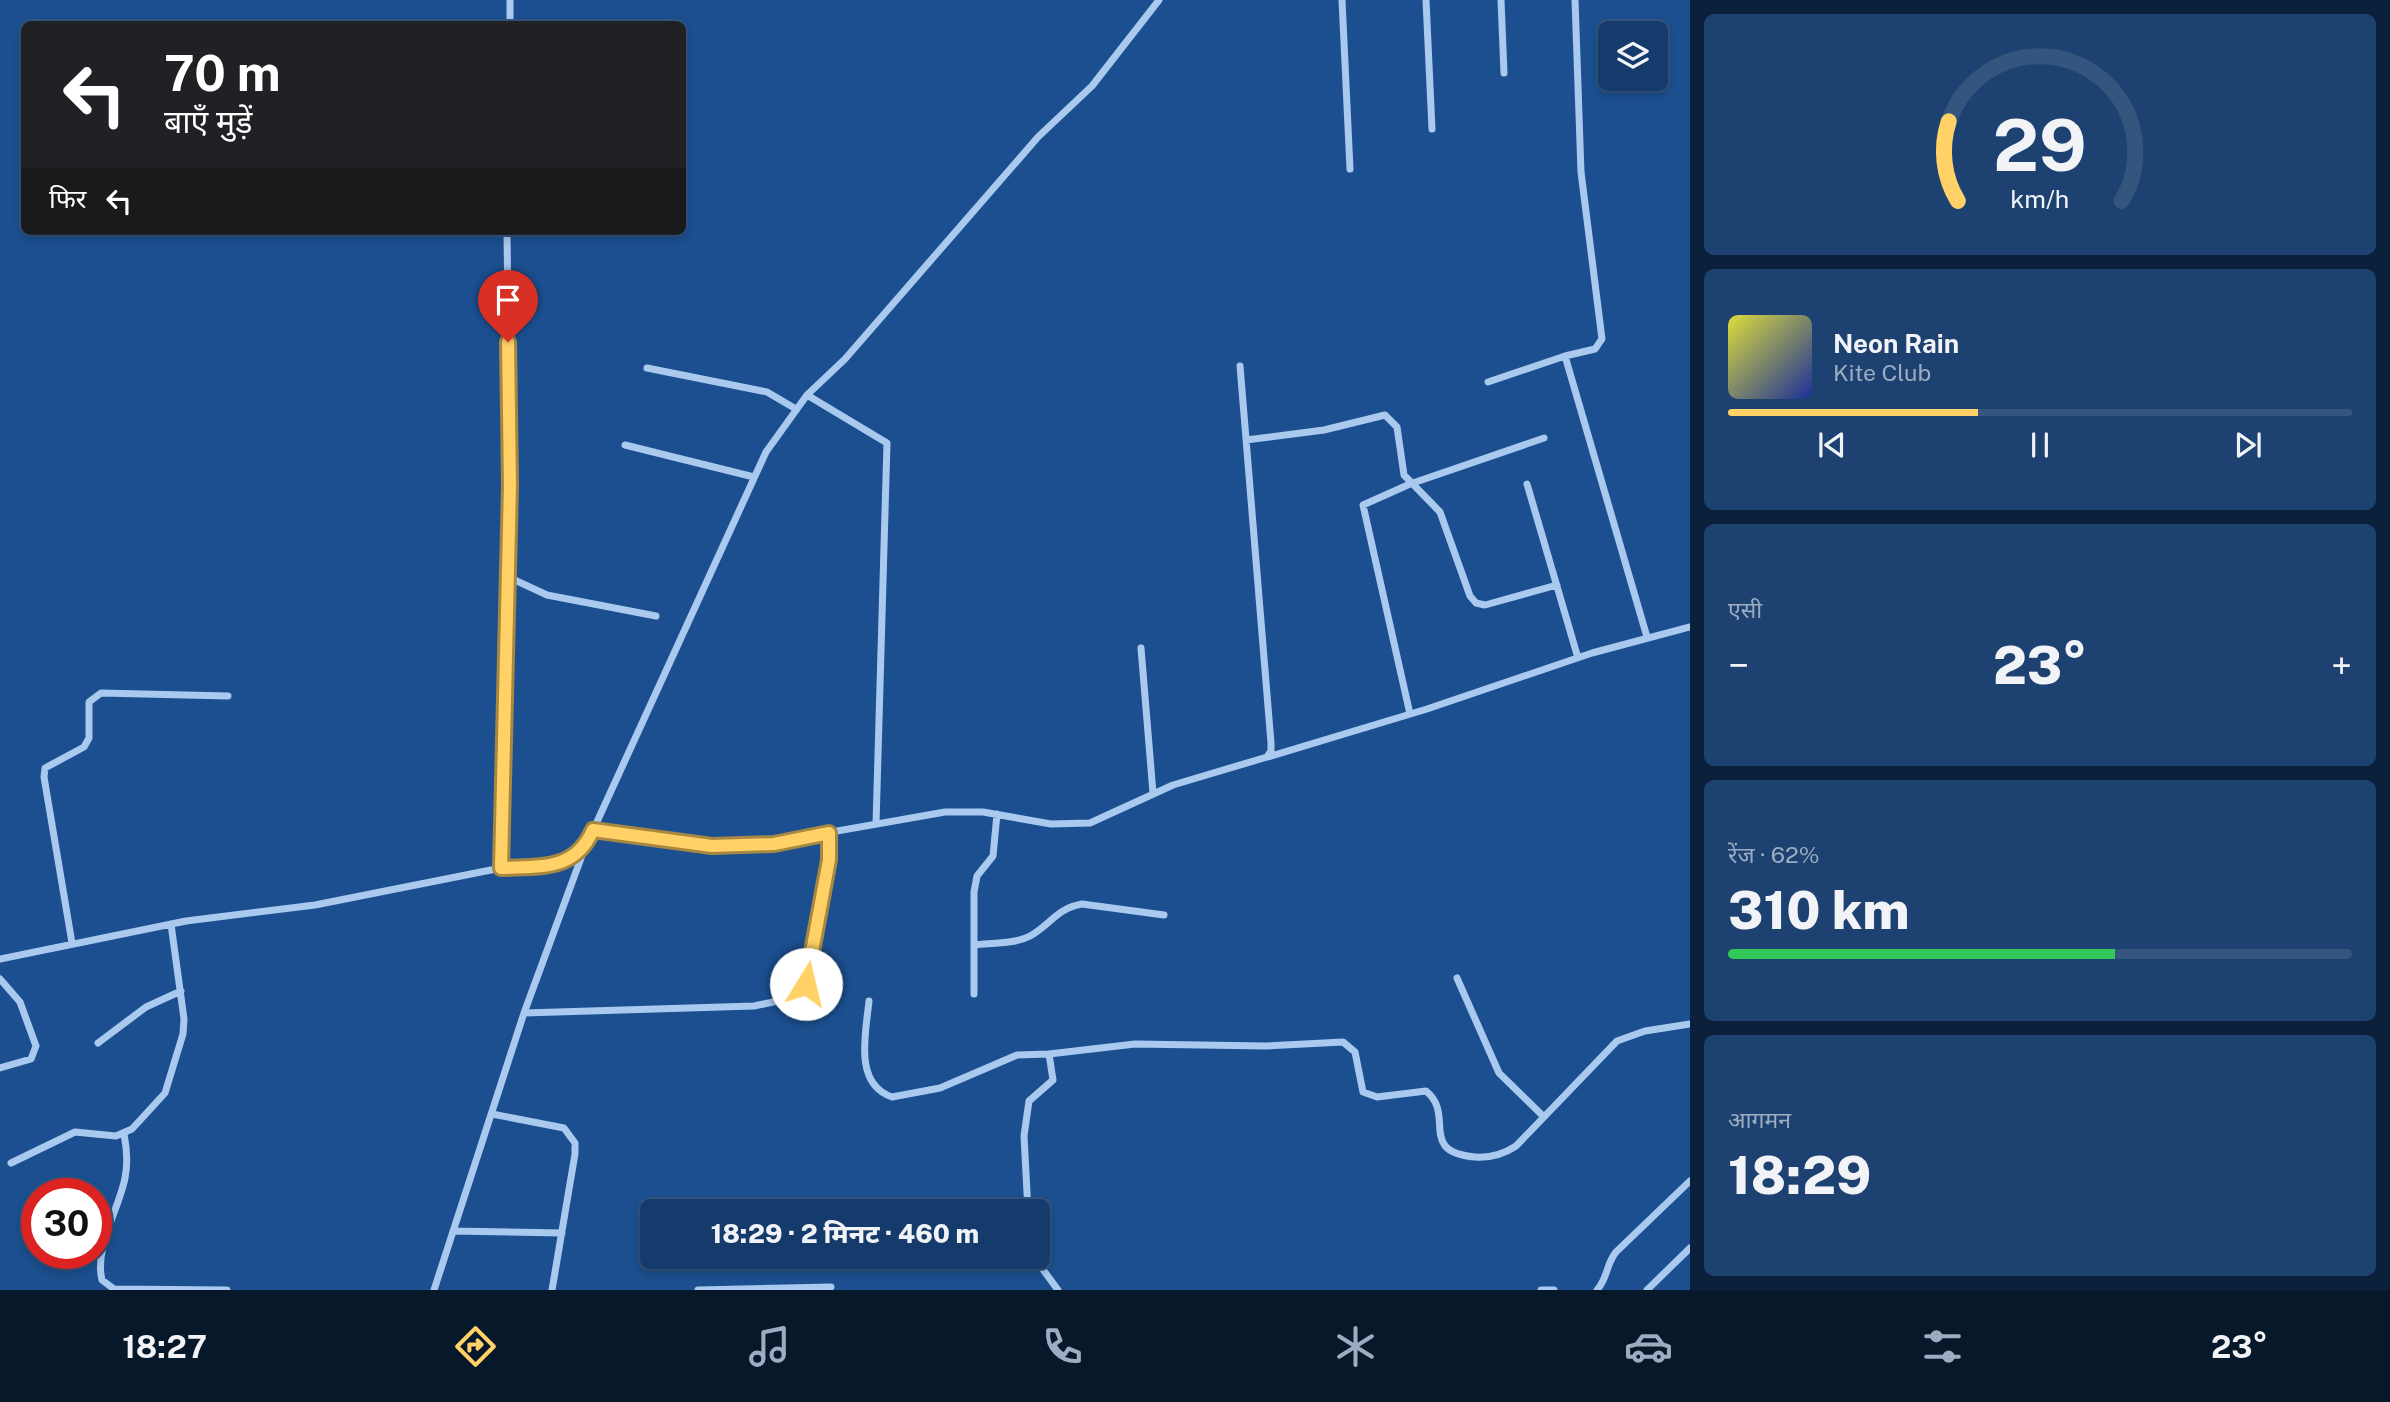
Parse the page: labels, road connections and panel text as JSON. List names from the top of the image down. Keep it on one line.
{"page":{"turn":["70 m","बाएँ मुड़ें"],"then":"फिर","song":["Neon Rain","Kite Club"],"tile":["एसी",["रेंज · 62%","310 km"],["आगमन","18:29"]],"heat":["−","23°","+"],"limit":"30","trip":"18:29 · 2 मिनट · 460 m","tabs":["18:27","23°"],"gauge":["29","km/h"]}}
